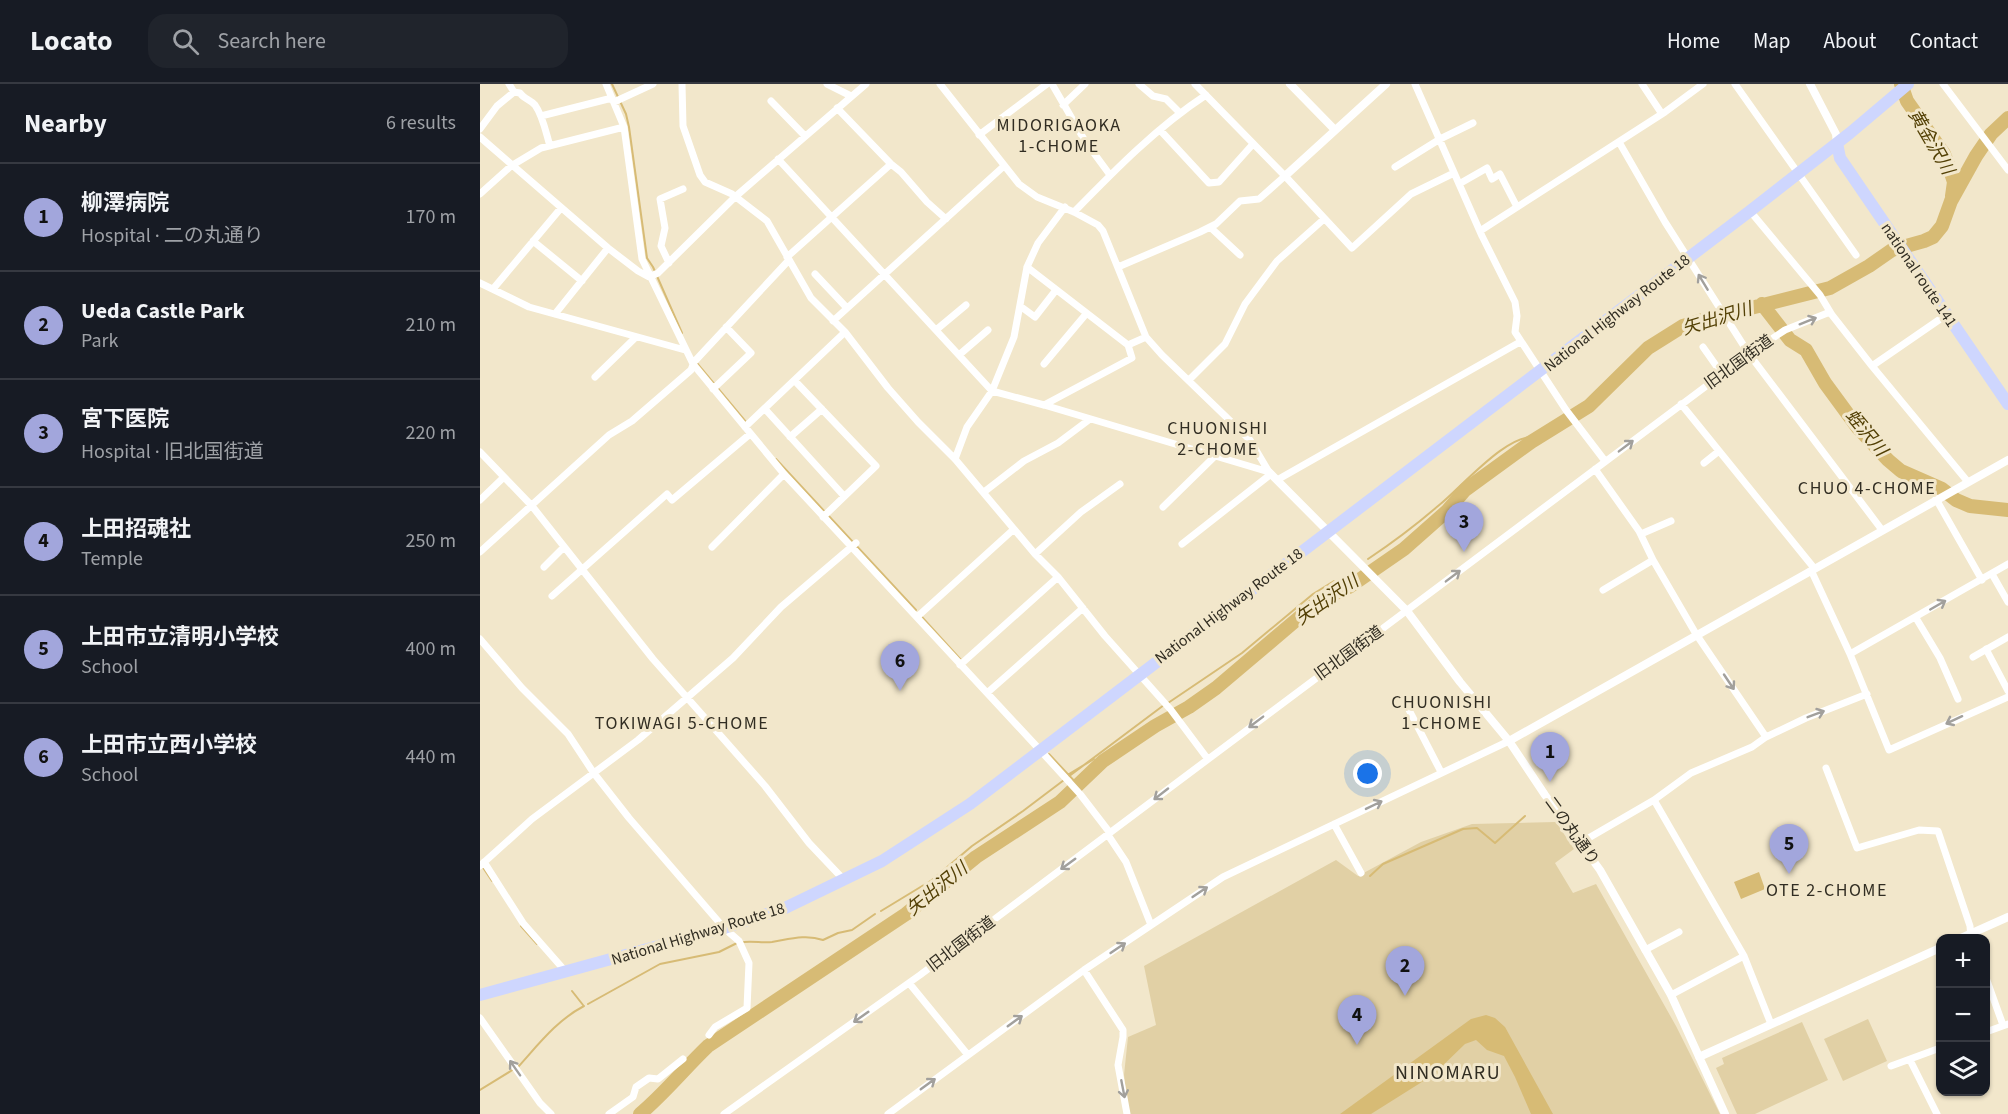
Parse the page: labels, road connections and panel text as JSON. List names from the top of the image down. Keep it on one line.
{"streets":{"highway":["national route 141","National Highway Route 18"],"street":["旧北国街道","二の丸通り"]},"crossings":[["national route 141","National Highway Route 18"],["National Highway Route 18","二の丸通り"],["旧北国街道","二の丸通り"]],"districts":["MIDORIGAOKA 1-CHOME","CHUONISHI 2-CHOME","CHUO 4-CHOME","CHUONISHI 1-CHOME","TOKIWAGI 5-CHOME","OTE 2-CHOME","NINOMARU"],"water":["黄金沢川","矢出沢川","蛭沢川"],"page":{"header":"Locato","search":"Search here","nav":["Home","Map","About","Contact"],"heading":["Nearby","6 results"],"list":[{"mark":"1","name":"柳澤病院","note":"Hospital · 二の丸通り","value":"170 m"},{"mark":"2","name":"Ueda Castle Park","note":"Park","value":"210 m"},{"mark":"3","name":"宮下医院","note":"Hospital · 旧北国街道","value":"220 m"},{"mark":"4","name":"上田招魂社","note":"Temple","value":"250 m"},{"mark":"5","name":"上田市立清明小学校","note":"School","value":"400 m"},{"mark":"6","name":"上田市立西小学校","note":"School","value":"440 m"}],"pins":["3","6","1","5","2","4"],"map_buttons":["+","−"]}}
